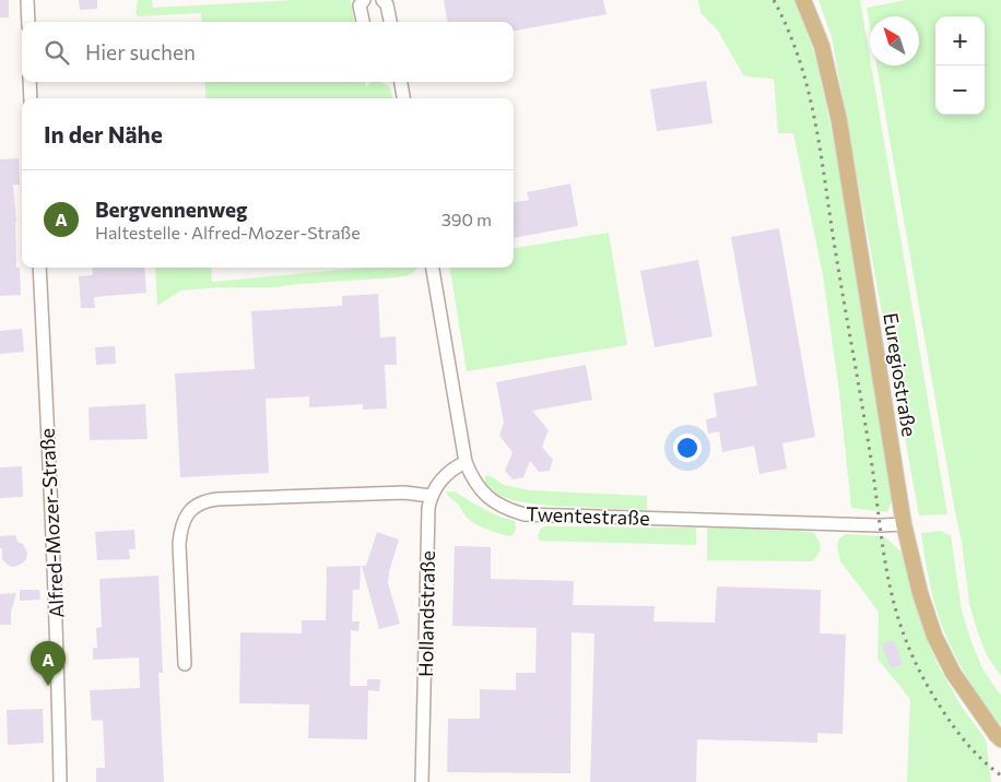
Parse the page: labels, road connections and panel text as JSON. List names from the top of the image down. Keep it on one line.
{"streets":{"main road":["Euregiostraße"],"street":["Twentestraße","Alfred-Mozer-Straße","Hollandstraße"]},"crossings":[["Euregiostraße","Twentestraße"]],"north":"top left","page":{"map_buttons":["+","−"],"search":"Hier suchen","heading":"In der Nähe","list":[{"mark":"A","name":"Bergvennenweg","note":"Haltestelle · Alfred-Mozer-Straße","value":"390 m"}],"pins":"A"}}
